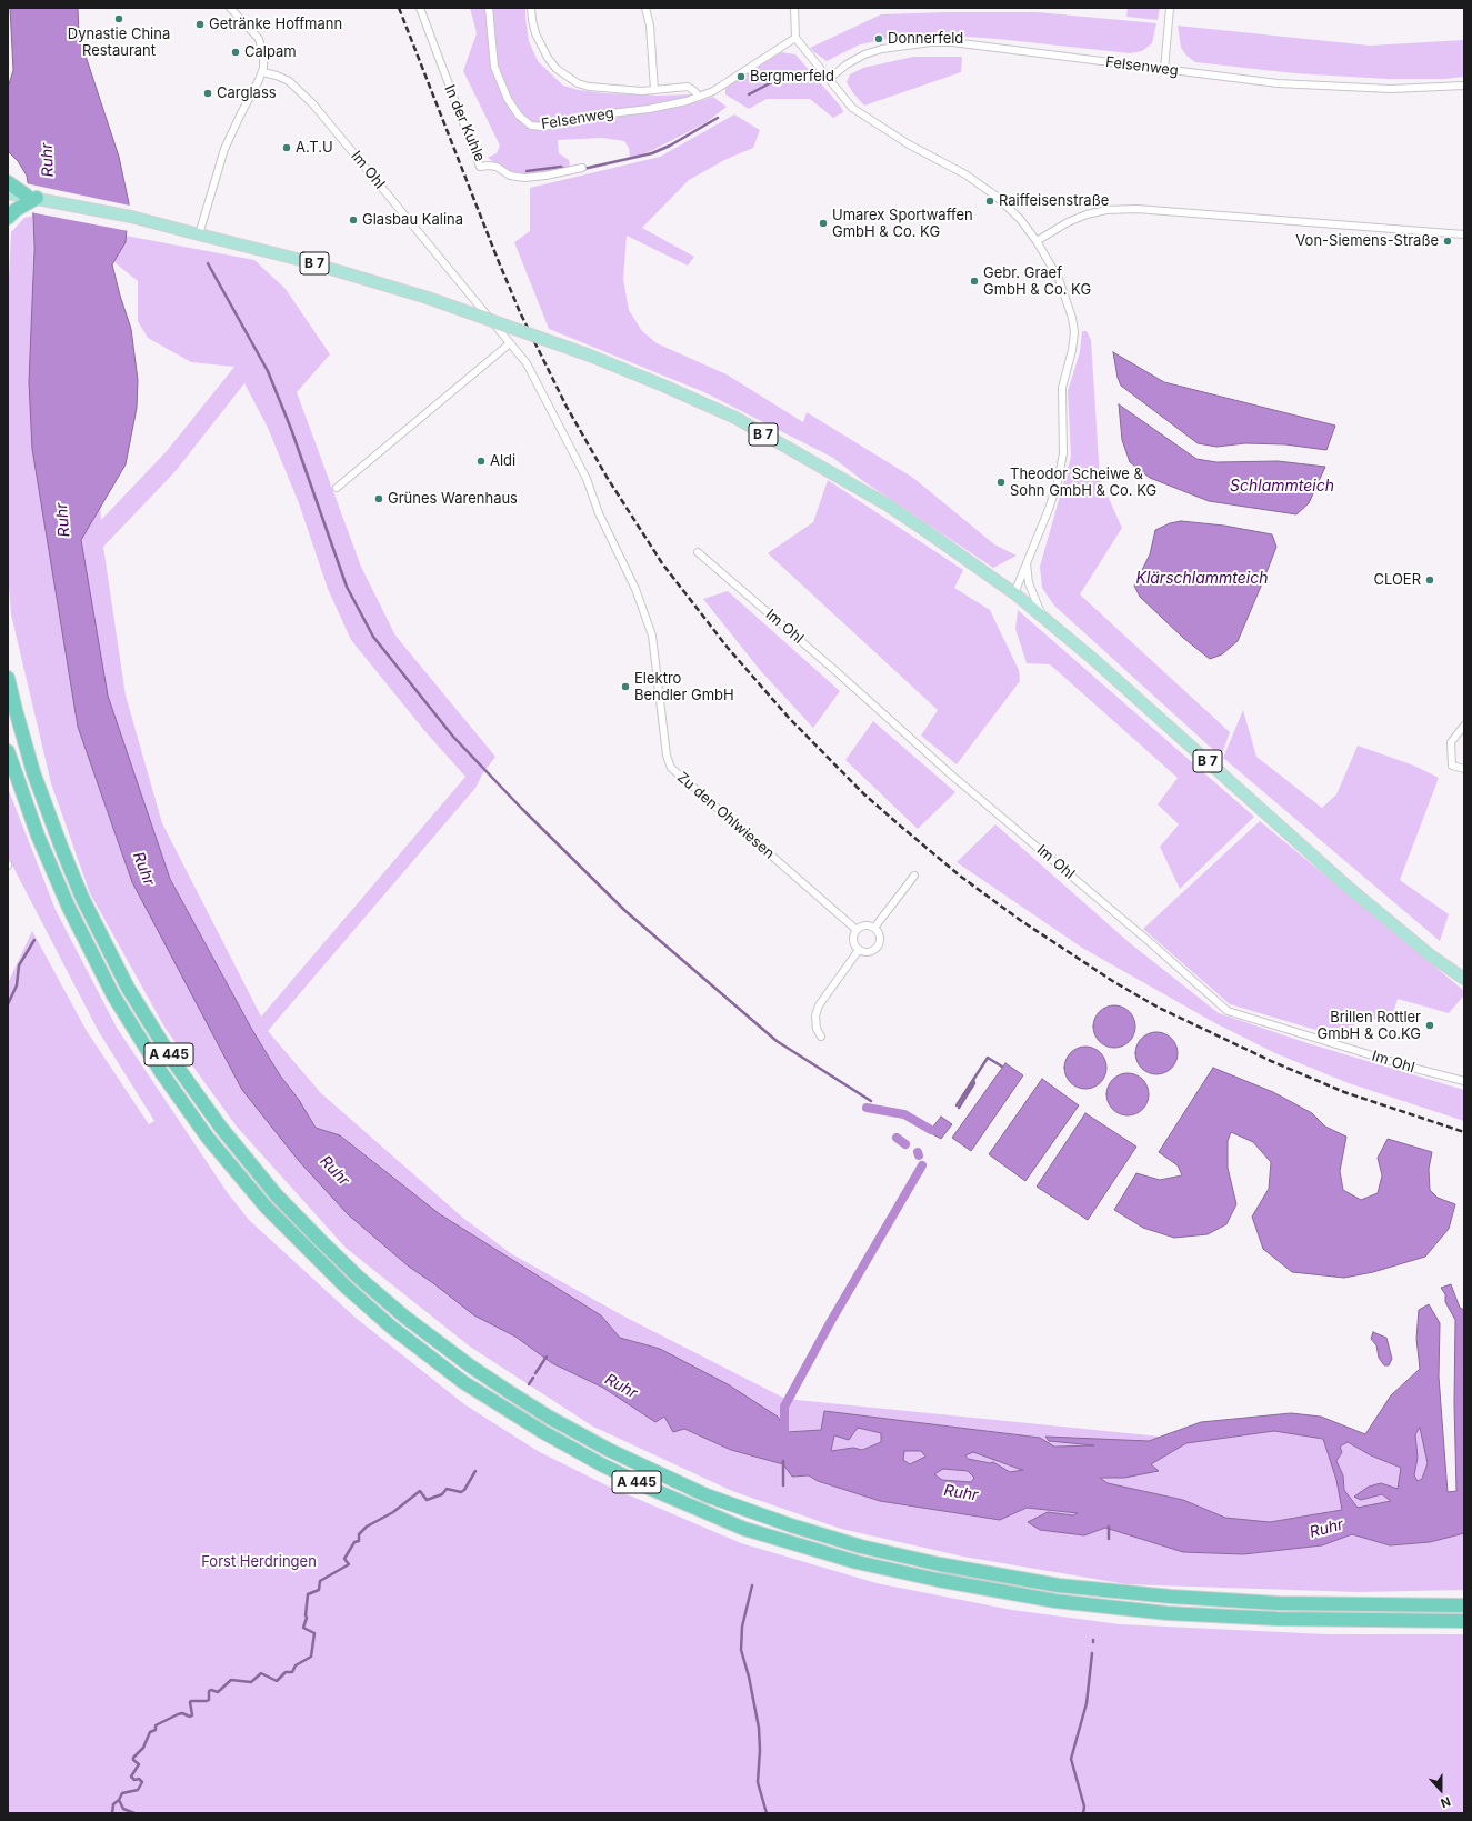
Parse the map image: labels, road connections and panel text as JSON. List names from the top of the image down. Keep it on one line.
{"streets":{"highway":["A 445"],"main road":["B 7"],"street":["Felsenweg","In der Kuhle","Im Ohl","Zu den Ohlwiesen"]},"crossings":[["Im Ohl","Zu den Ohlwiesen"]],"water":["Ruhr","Schlammteich","Klärschlammteich"],"parks":["Forst Herdringen"],"places":["Dynastie China Restaurant","Getränke Hoffmann","Donnerfeld","Calpam","Bergmerfeld","Carglass","A.T.U","Raiffeisenstraße","Glasbau Kalina","Umarex Sportwaffen GmbH & Co. KG","Von-Siemens-Straße","Gebr. Graef GmbH & Co. KG","Aldi","Theodor Scheiwe & Sohn GmbH & Co. KG","Grünes Warenhaus","CLOER","Elektro Bendler GmbH","Brillen Rottler GmbH & Co.KG"],"north":"bottom"}
